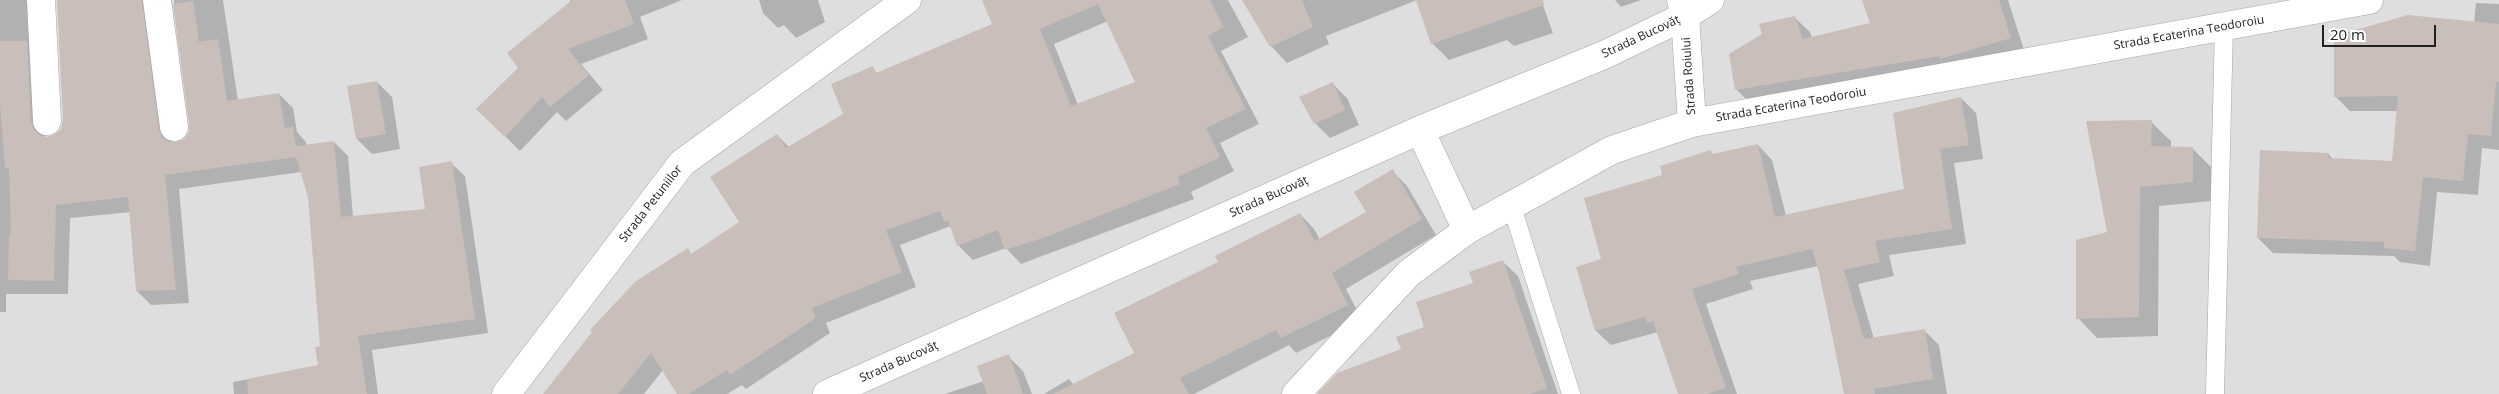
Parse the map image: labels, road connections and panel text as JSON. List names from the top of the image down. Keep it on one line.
{"streets":{"street":["Strada Ecaterina Teodoroiu","Strada Bucovăț","Strada Roiului","Strada Petuniilor"]},"crossings":[["Strada Ecaterina Teodoroiu","Strada Roiului"],["Strada Bucovăț","Strada Roiului"]],"scale_bar":"20 m"}
